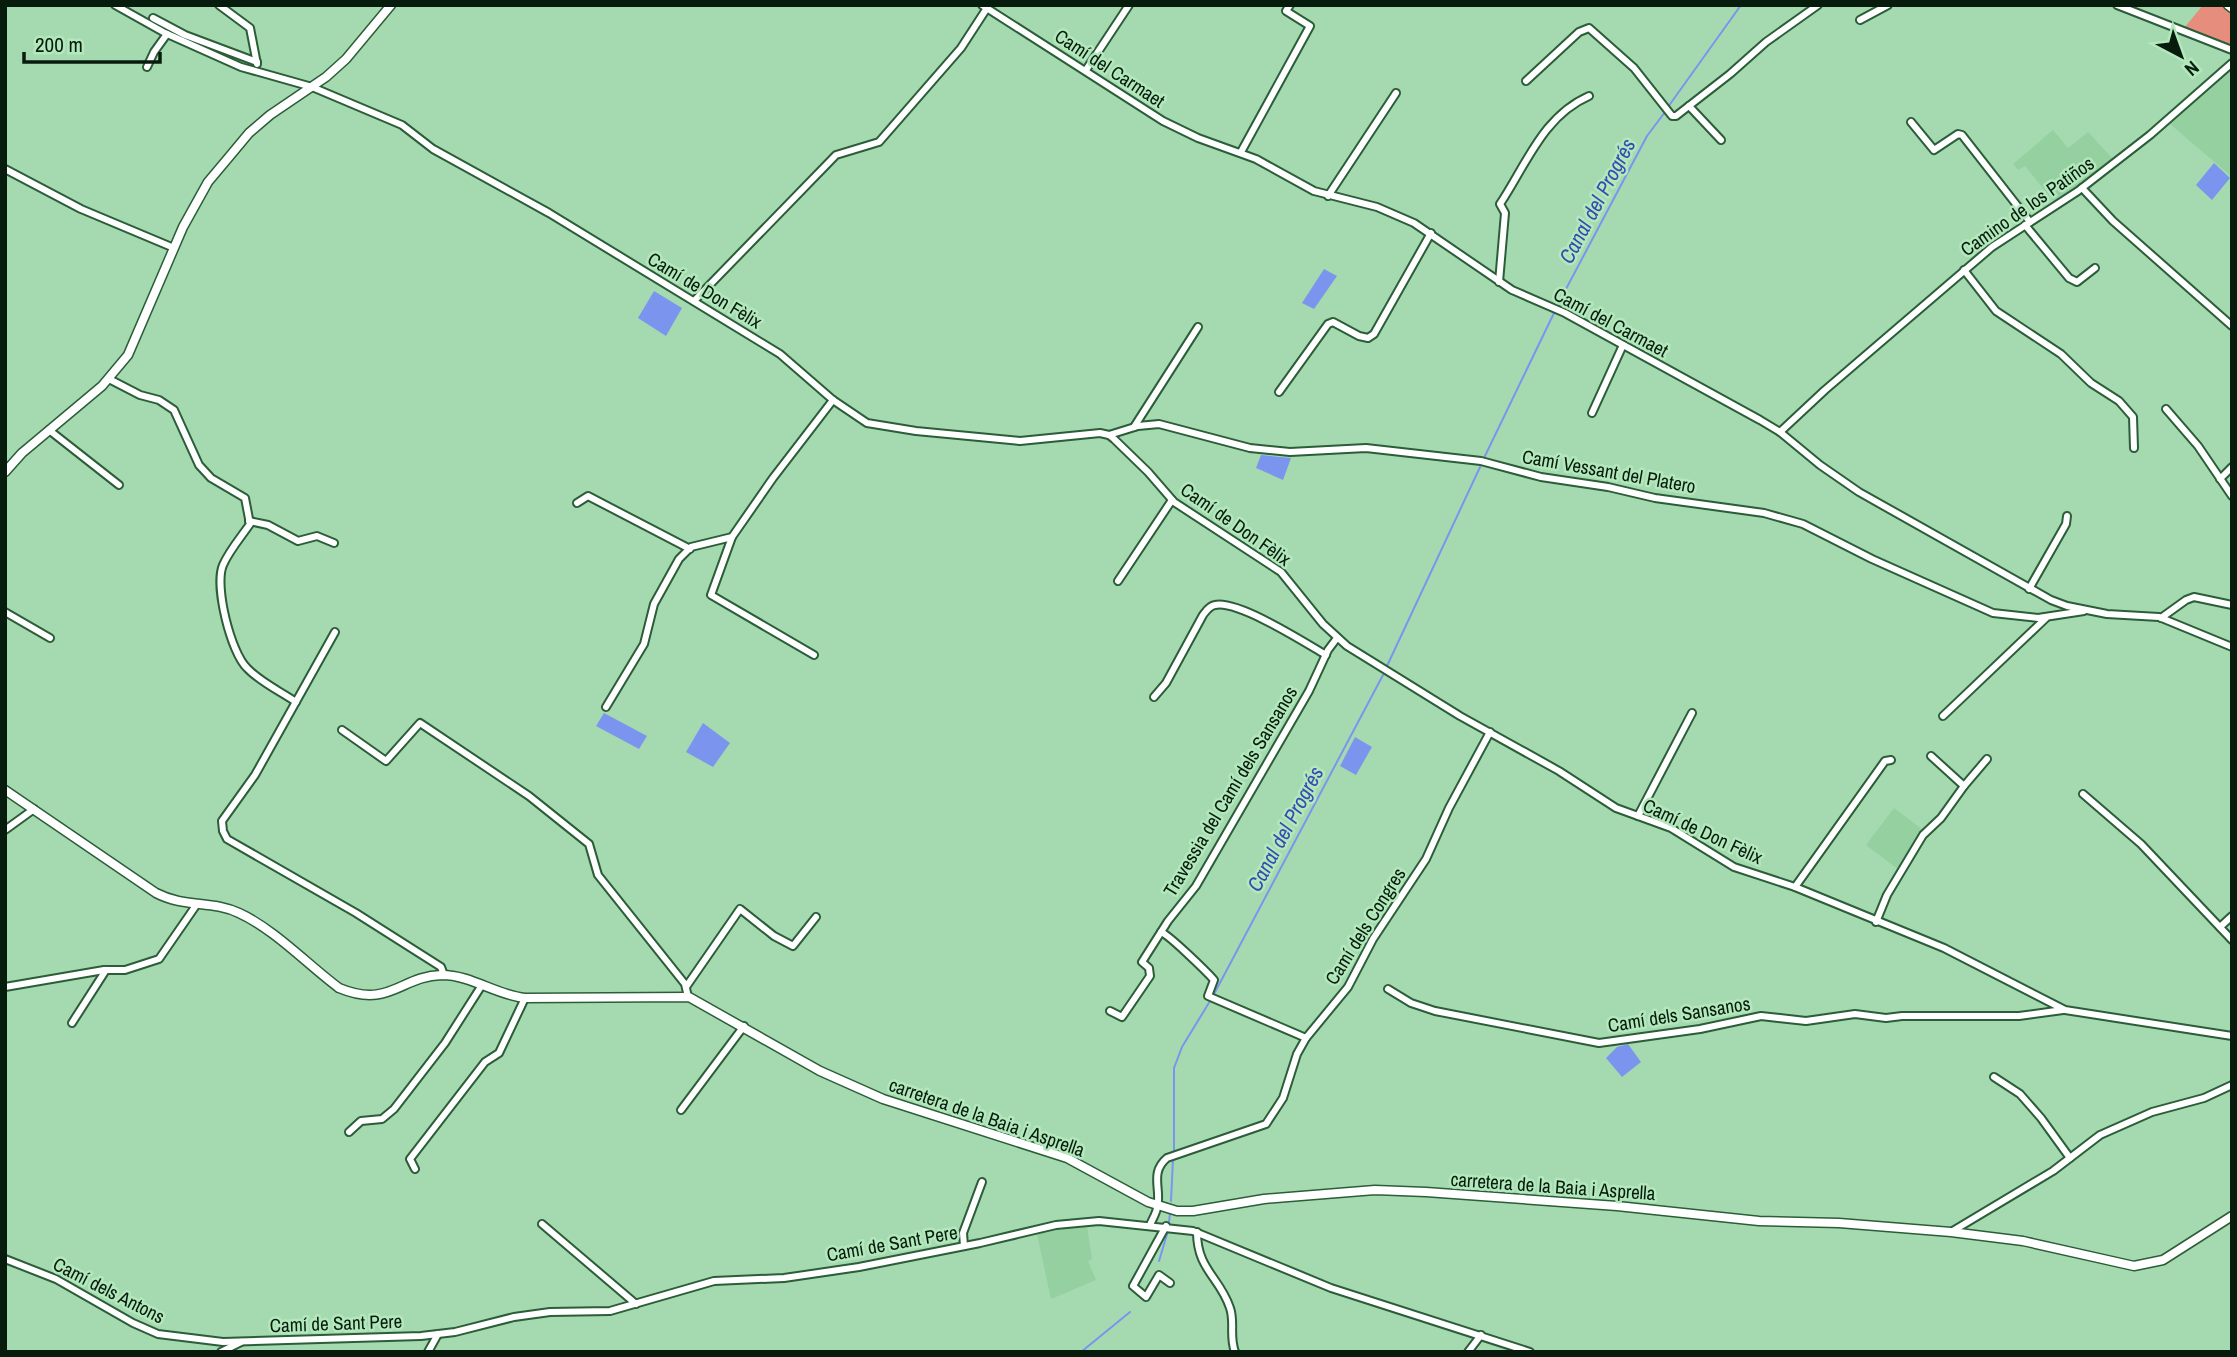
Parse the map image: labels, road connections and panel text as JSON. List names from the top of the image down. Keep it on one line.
{"streets":{"main road":["carretera de la Baia i Asprella"],"street":["Camí del Carmaet","Camino de los Patiños","Camí de Don Fèlix","Camí Vessant del Platero","Travessia del Camí dels Sansanos","Camí dels Congres","Camí dels Sansanos","Camí de Sant Pere","Camí dels Antons"]},"crossings":[["Camí del Carmaet","Camino de los Patiños"],["Camí del Carmaet","Camí Vessant del Platero"],["Camí de Don Fèlix","Camí Vessant del Platero"],["Camí de Don Fèlix","Travessia del Camí dels Sansanos"],["Camí de Don Fèlix","Camí dels Congres"],["Camí de Don Fèlix","Camí dels Sansanos"],["Camí dels Congres","carretera de la Baia i Asprella"],["Camí dels Congres","Camí de Sant Pere"],["Camí de Sant Pere","Camí dels Antons"]],"water":["Canal del Progrés"],"scale_bar":"200 m","north":"bottom right"}
